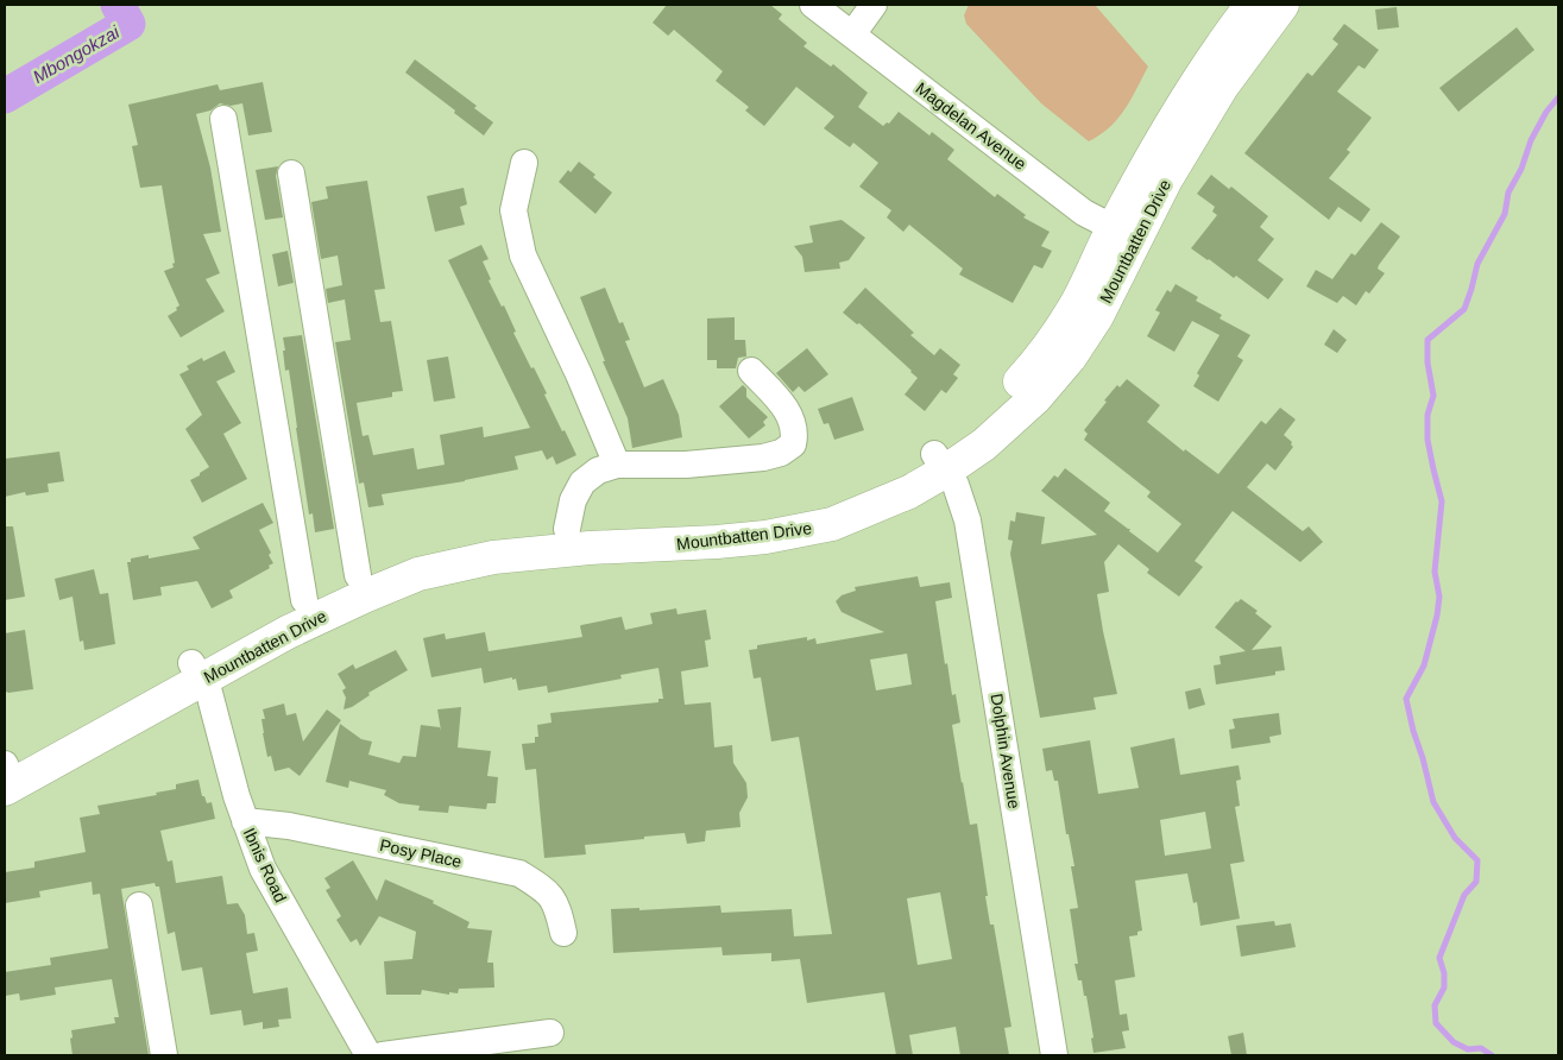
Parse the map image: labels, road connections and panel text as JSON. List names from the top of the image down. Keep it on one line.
{"streets":{"main road":["Mountbatten Drive"],"street":["Magdelan Avenue","Dolphin Avenue","Posy Place","Ibnis Road"]},"crossings":[["Magdelan Avenue","Mountbatten Drive"],["Mountbatten Drive","Dolphin Avenue"],["Mountbatten Drive","Ibnis Road"],["Posy Place","Ibnis Road"]],"water":["Mbongokzai"]}
